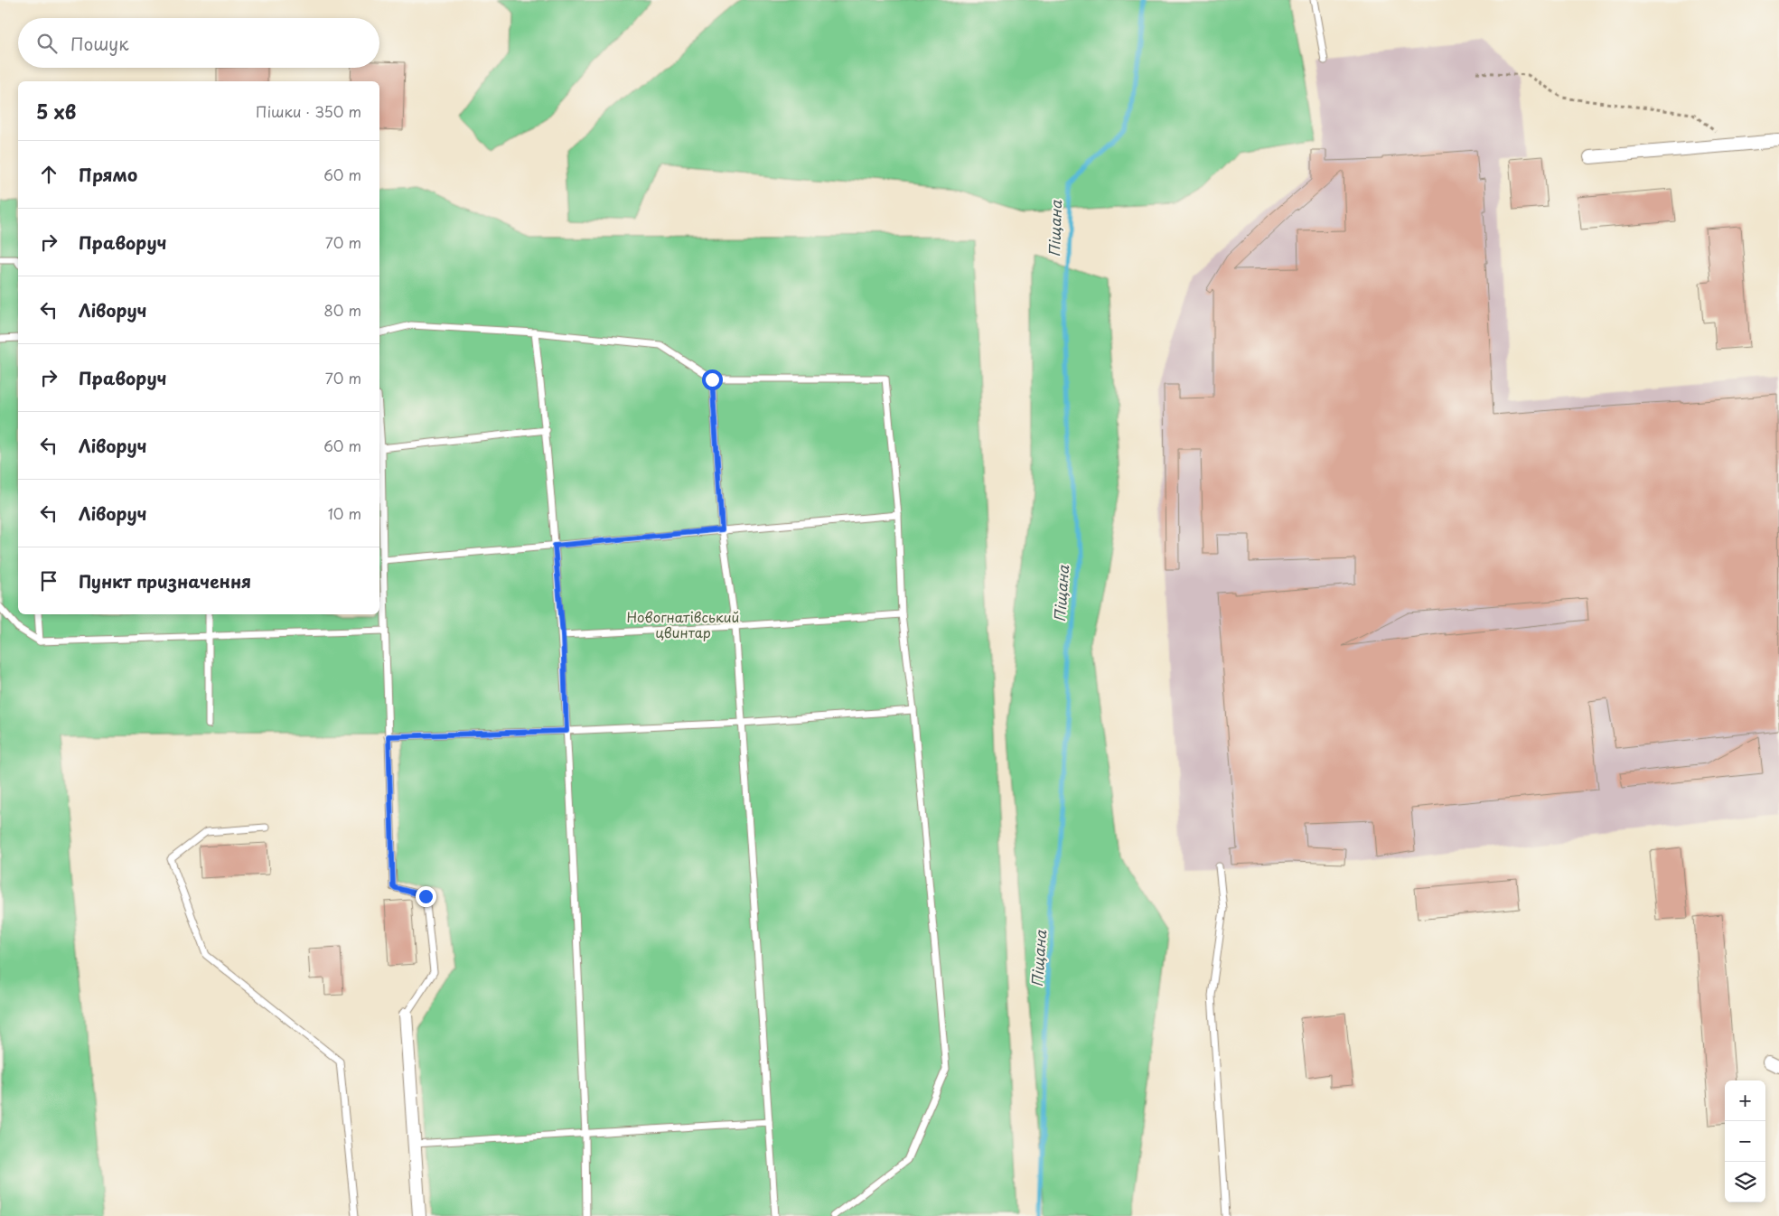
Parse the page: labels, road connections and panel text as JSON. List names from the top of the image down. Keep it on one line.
{"water":["Піщана"],"parks":["Новогнатівський цвинтар"],"page":{"search":"Пошук","heading":["5 хв","Пішки · 350 m"],"list":[["Прямо","60 m"],["Праворуч","70 m"],["Ліворуч","80 m"],["Праворуч","70 m"],["Ліворуч","60 m"],["Ліворуч","10 m"],"Пункт призначення"],"map_buttons":["+","−"]}}
